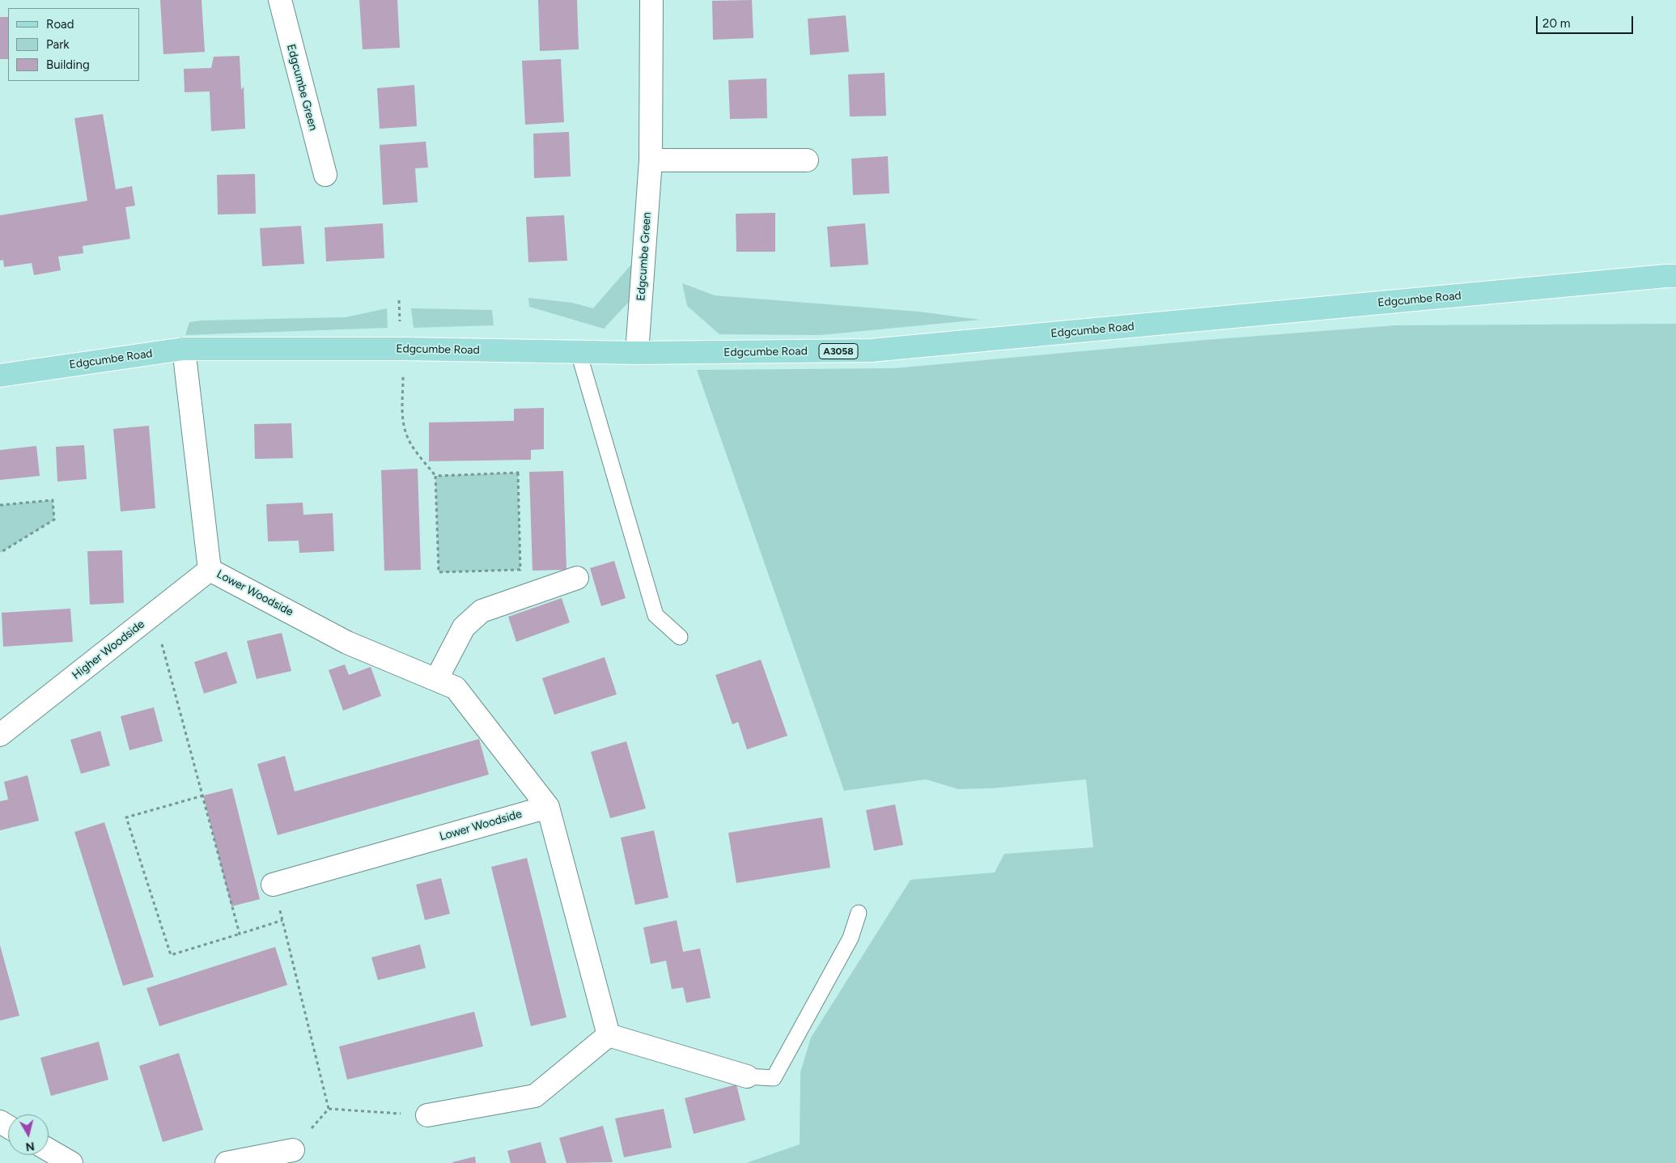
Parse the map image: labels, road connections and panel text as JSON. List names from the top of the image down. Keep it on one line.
{"streets":{"main road":["Edgcumbe Road","A3058"],"street":["Edgcumbe Green","Lower Woodside","Higher Woodside"]},"crossings":[["Edgcumbe Green","Edgcumbe Road"],["Edgcumbe Road","Lower Woodside"],["Lower Woodside","Higher Woodside"]],"legend":["Road","Park","Building"],"scale_bar":"20 m","north":"bottom"}
